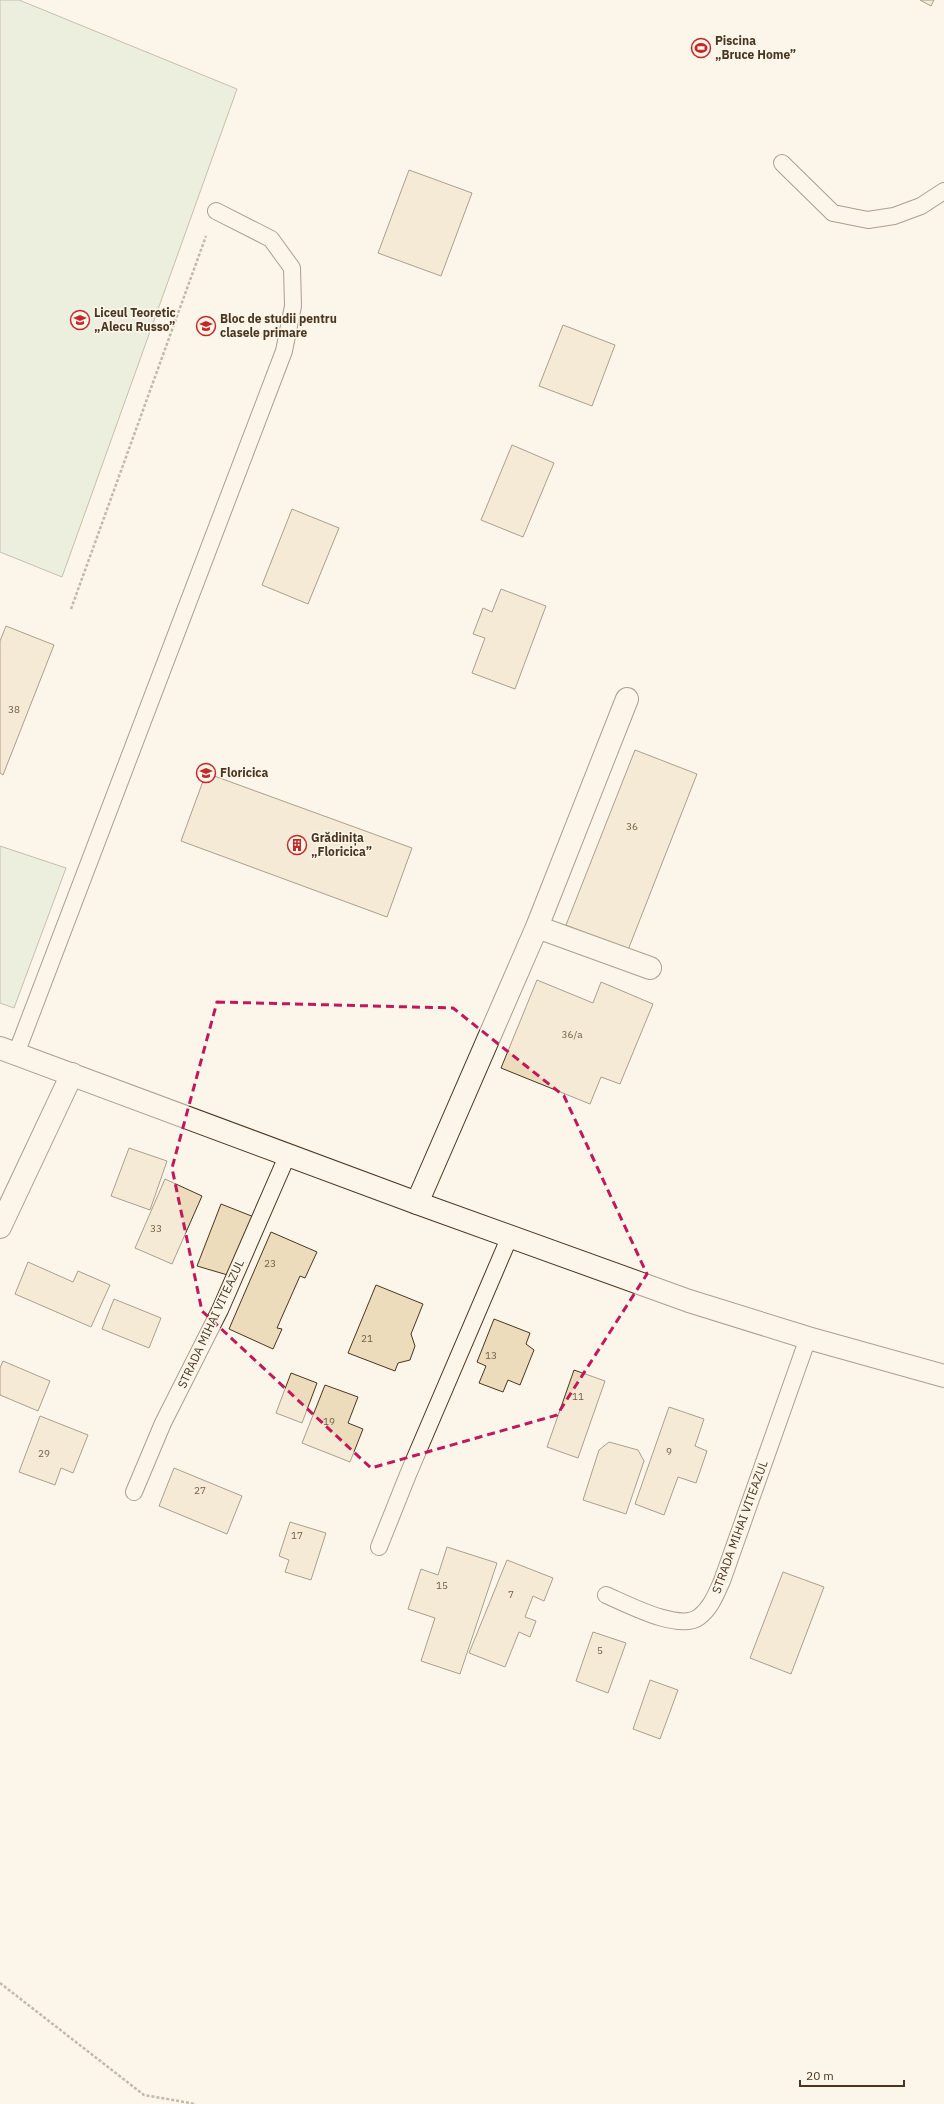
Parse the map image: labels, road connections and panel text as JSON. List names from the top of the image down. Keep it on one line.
{"streets":{"lane":["STRADA MIHAI VITEAZUL"]},"places":{"sports":["Piscina „Bruce Home”"],"school or university":["Liceul Teoretic „Alecu Russo”","Bloc de studii pentru clasele primare","Floricica"],"building":["Grădinița „Floricica”"]},"house_numbers":["38","36","36/a","33","23","21","13","11","19","9","29","27","17","15","7","5"],"scale_bar":"20 m"}
